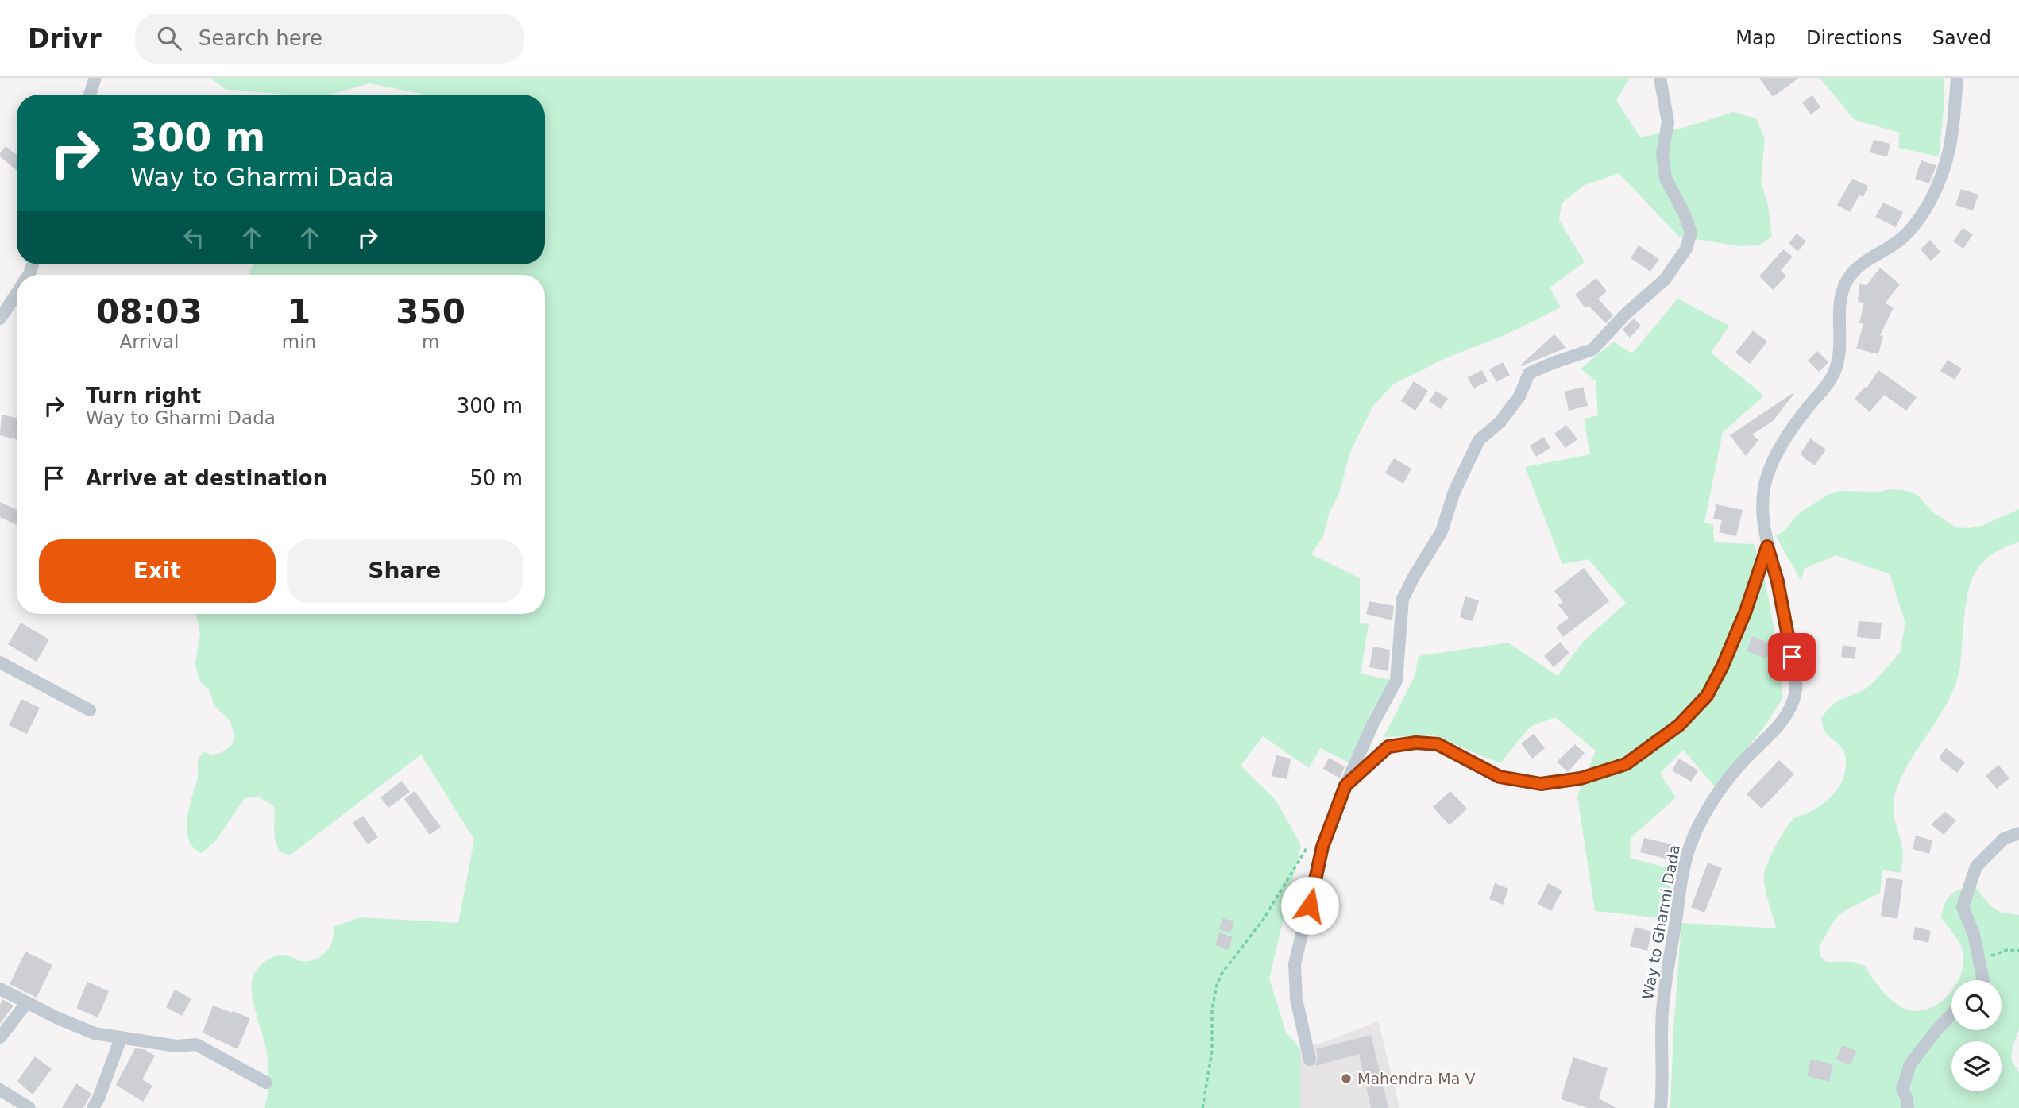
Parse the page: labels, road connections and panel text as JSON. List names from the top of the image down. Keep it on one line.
{"streets":{"street":["Way to Gharmi Dada"]},"places":["Mahendra Ma V"],"page":{"header":"Drivr","search":"Search here","nav":["Map","Directions","Saved"],"turn":["300 m","Way to Gharmi Dada"],"eta":["08:03","Arrival","1","min","350","m"],"list":[{"name":"Turn right","note":"Way to Gharmi Dada","value":"300 m"},{"name":"Arrive at destination","value":"50 m"}],"buttons":["Exit","Share"]}}
